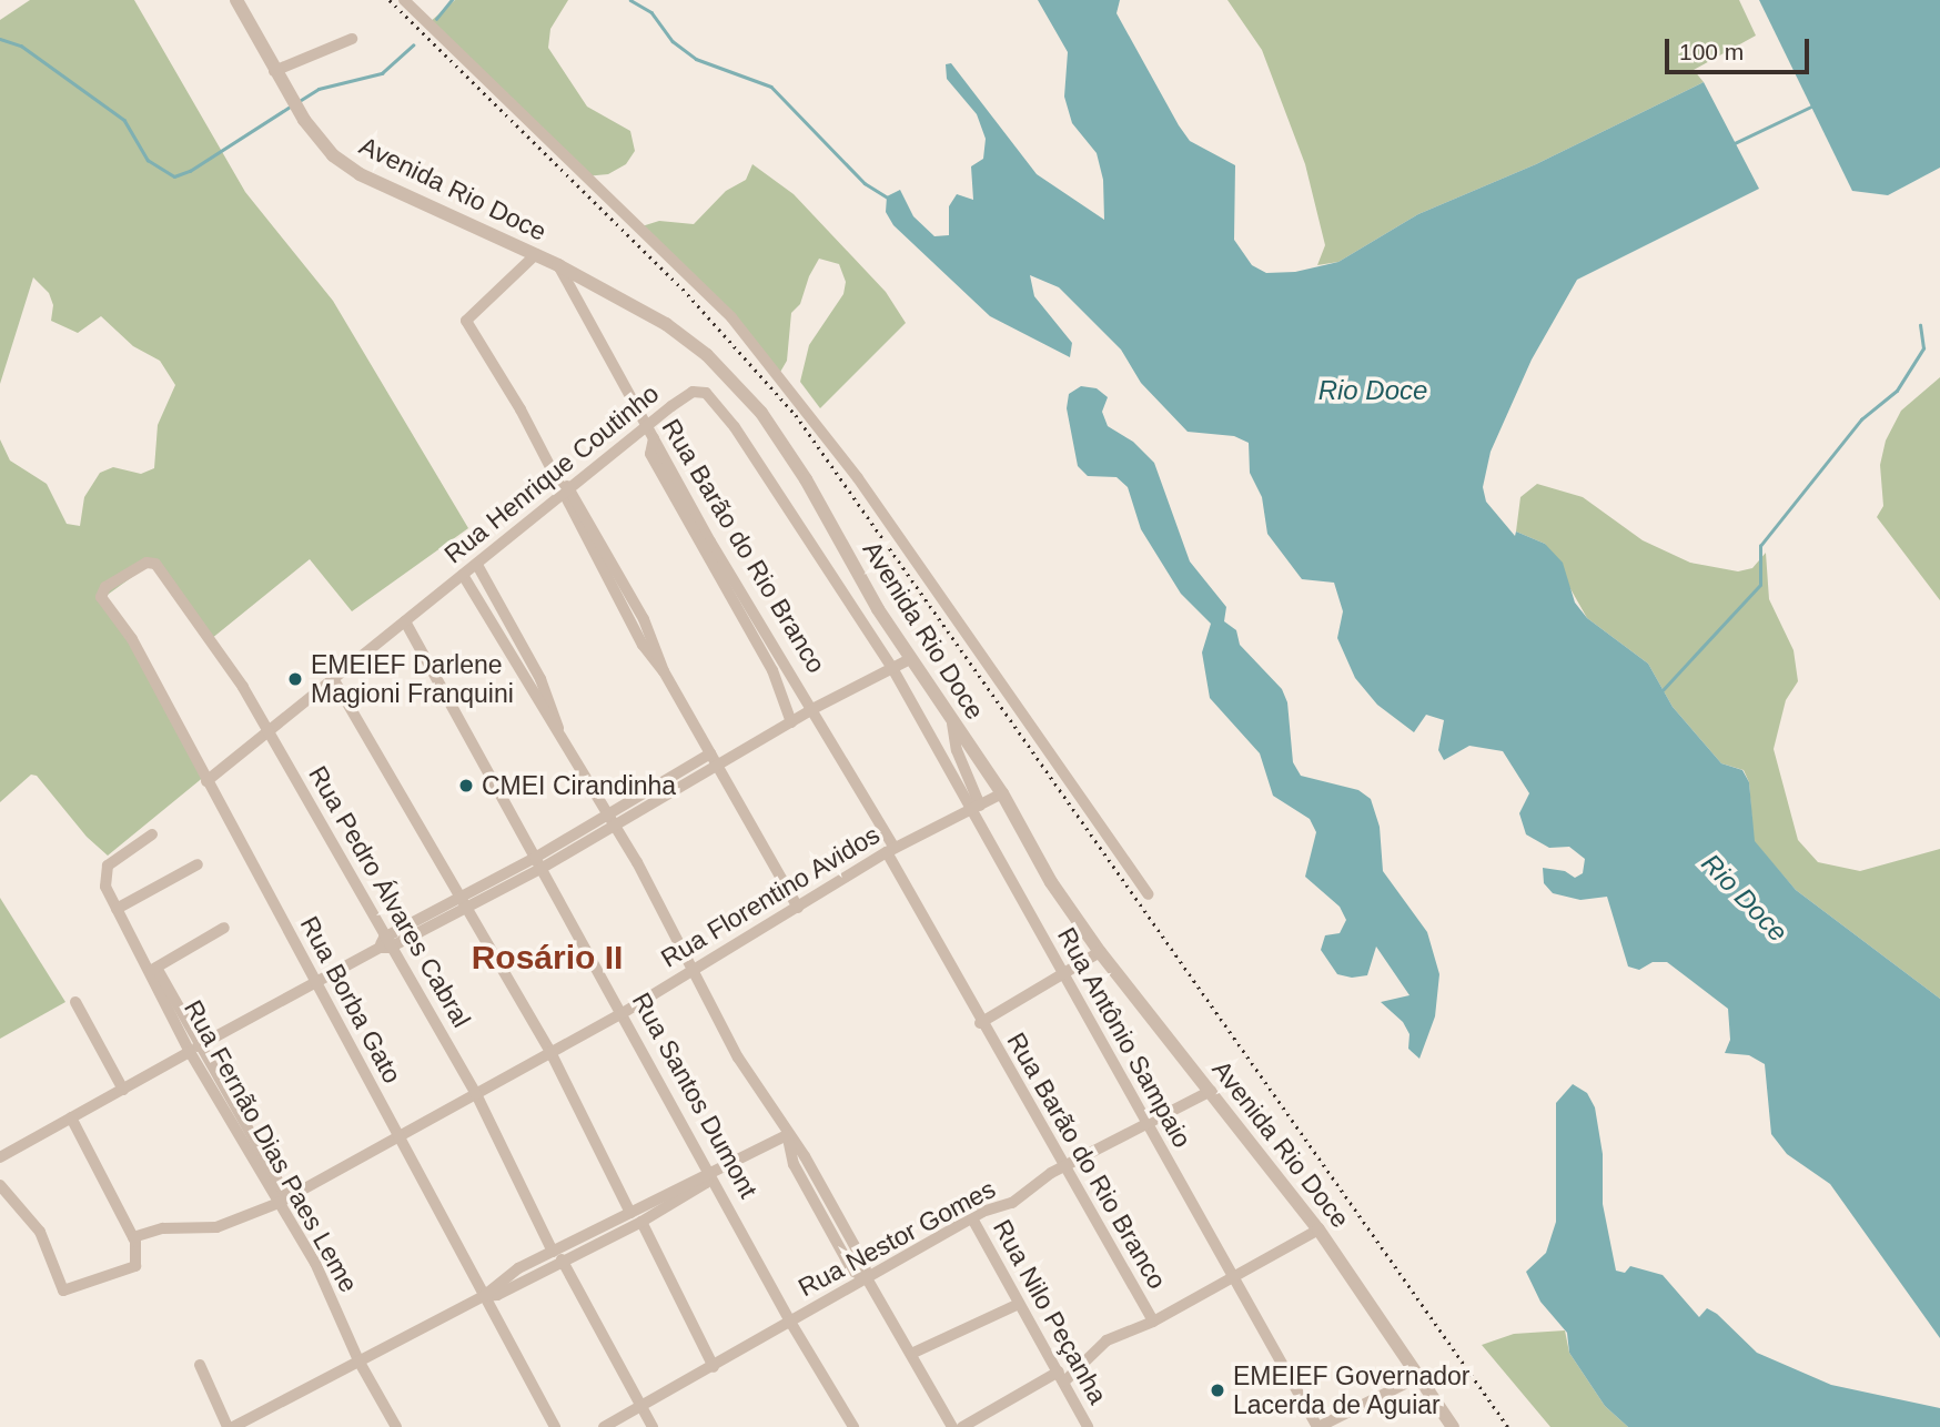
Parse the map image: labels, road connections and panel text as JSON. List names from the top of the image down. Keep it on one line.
{"streets":{"street":["Avenida Rio Doce","Rua Henrique Coutinho","Rua Barão do Rio Branco","Rua Pedro Álvares Cabral","Rua Florentino Avidos","Rua Borba Gato","Rua Antônio Sampaio","Rua Santos Dumont","Rua Fernão Dias Paes Leme","Rua Nestor Gomes","Rua Nilo Peçanha"]},"crossings":[["Avenida Rio Doce","Rua Barão do Rio Branco"],["Avenida Rio Doce","Rua Florentino Avidos"],["Avenida Rio Doce","Rua Nestor Gomes"],["Rua Henrique Coutinho","Rua Barão do Rio Branco"],["Rua Henrique Coutinho","Rua Pedro Álvares Cabral"],["Rua Henrique Coutinho","Rua Borba Gato"],["Rua Henrique Coutinho","Rua Antônio Sampaio"],["Rua Henrique Coutinho","Rua Santos Dumont"],["Rua Barão do Rio Branco","Rua Florentino Avidos"],["Rua Barão do Rio Branco","Rua Nestor Gomes"],["Rua Pedro Álvares Cabral","Rua Florentino Avidos"],["Rua Pedro Álvares Cabral","Rua Borba Gato"],["Rua Pedro Álvares Cabral","Rua Nestor Gomes"],["Rua Florentino Avidos","Rua Borba Gato"],["Rua Florentino Avidos","Rua Antônio Sampaio"],["Rua Florentino Avidos","Rua Santos Dumont"],["Rua Florentino Avidos","Rua Fernão Dias Paes Leme"],["Rua Antônio Sampaio","Rua Nestor Gomes"],["Rua Santos Dumont","Rua Nestor Gomes"],["Rua Nestor Gomes","Rua Nilo Peçanha"]],"districts":["Rosário II"],"water":["Rio Doce"],"places":["EMEIEF Darlene Magioni Franquini","CMEI Cirandinha","EMEIEF Governador Lacerda de Aguiar"],"scale_bar":"100 m"}
